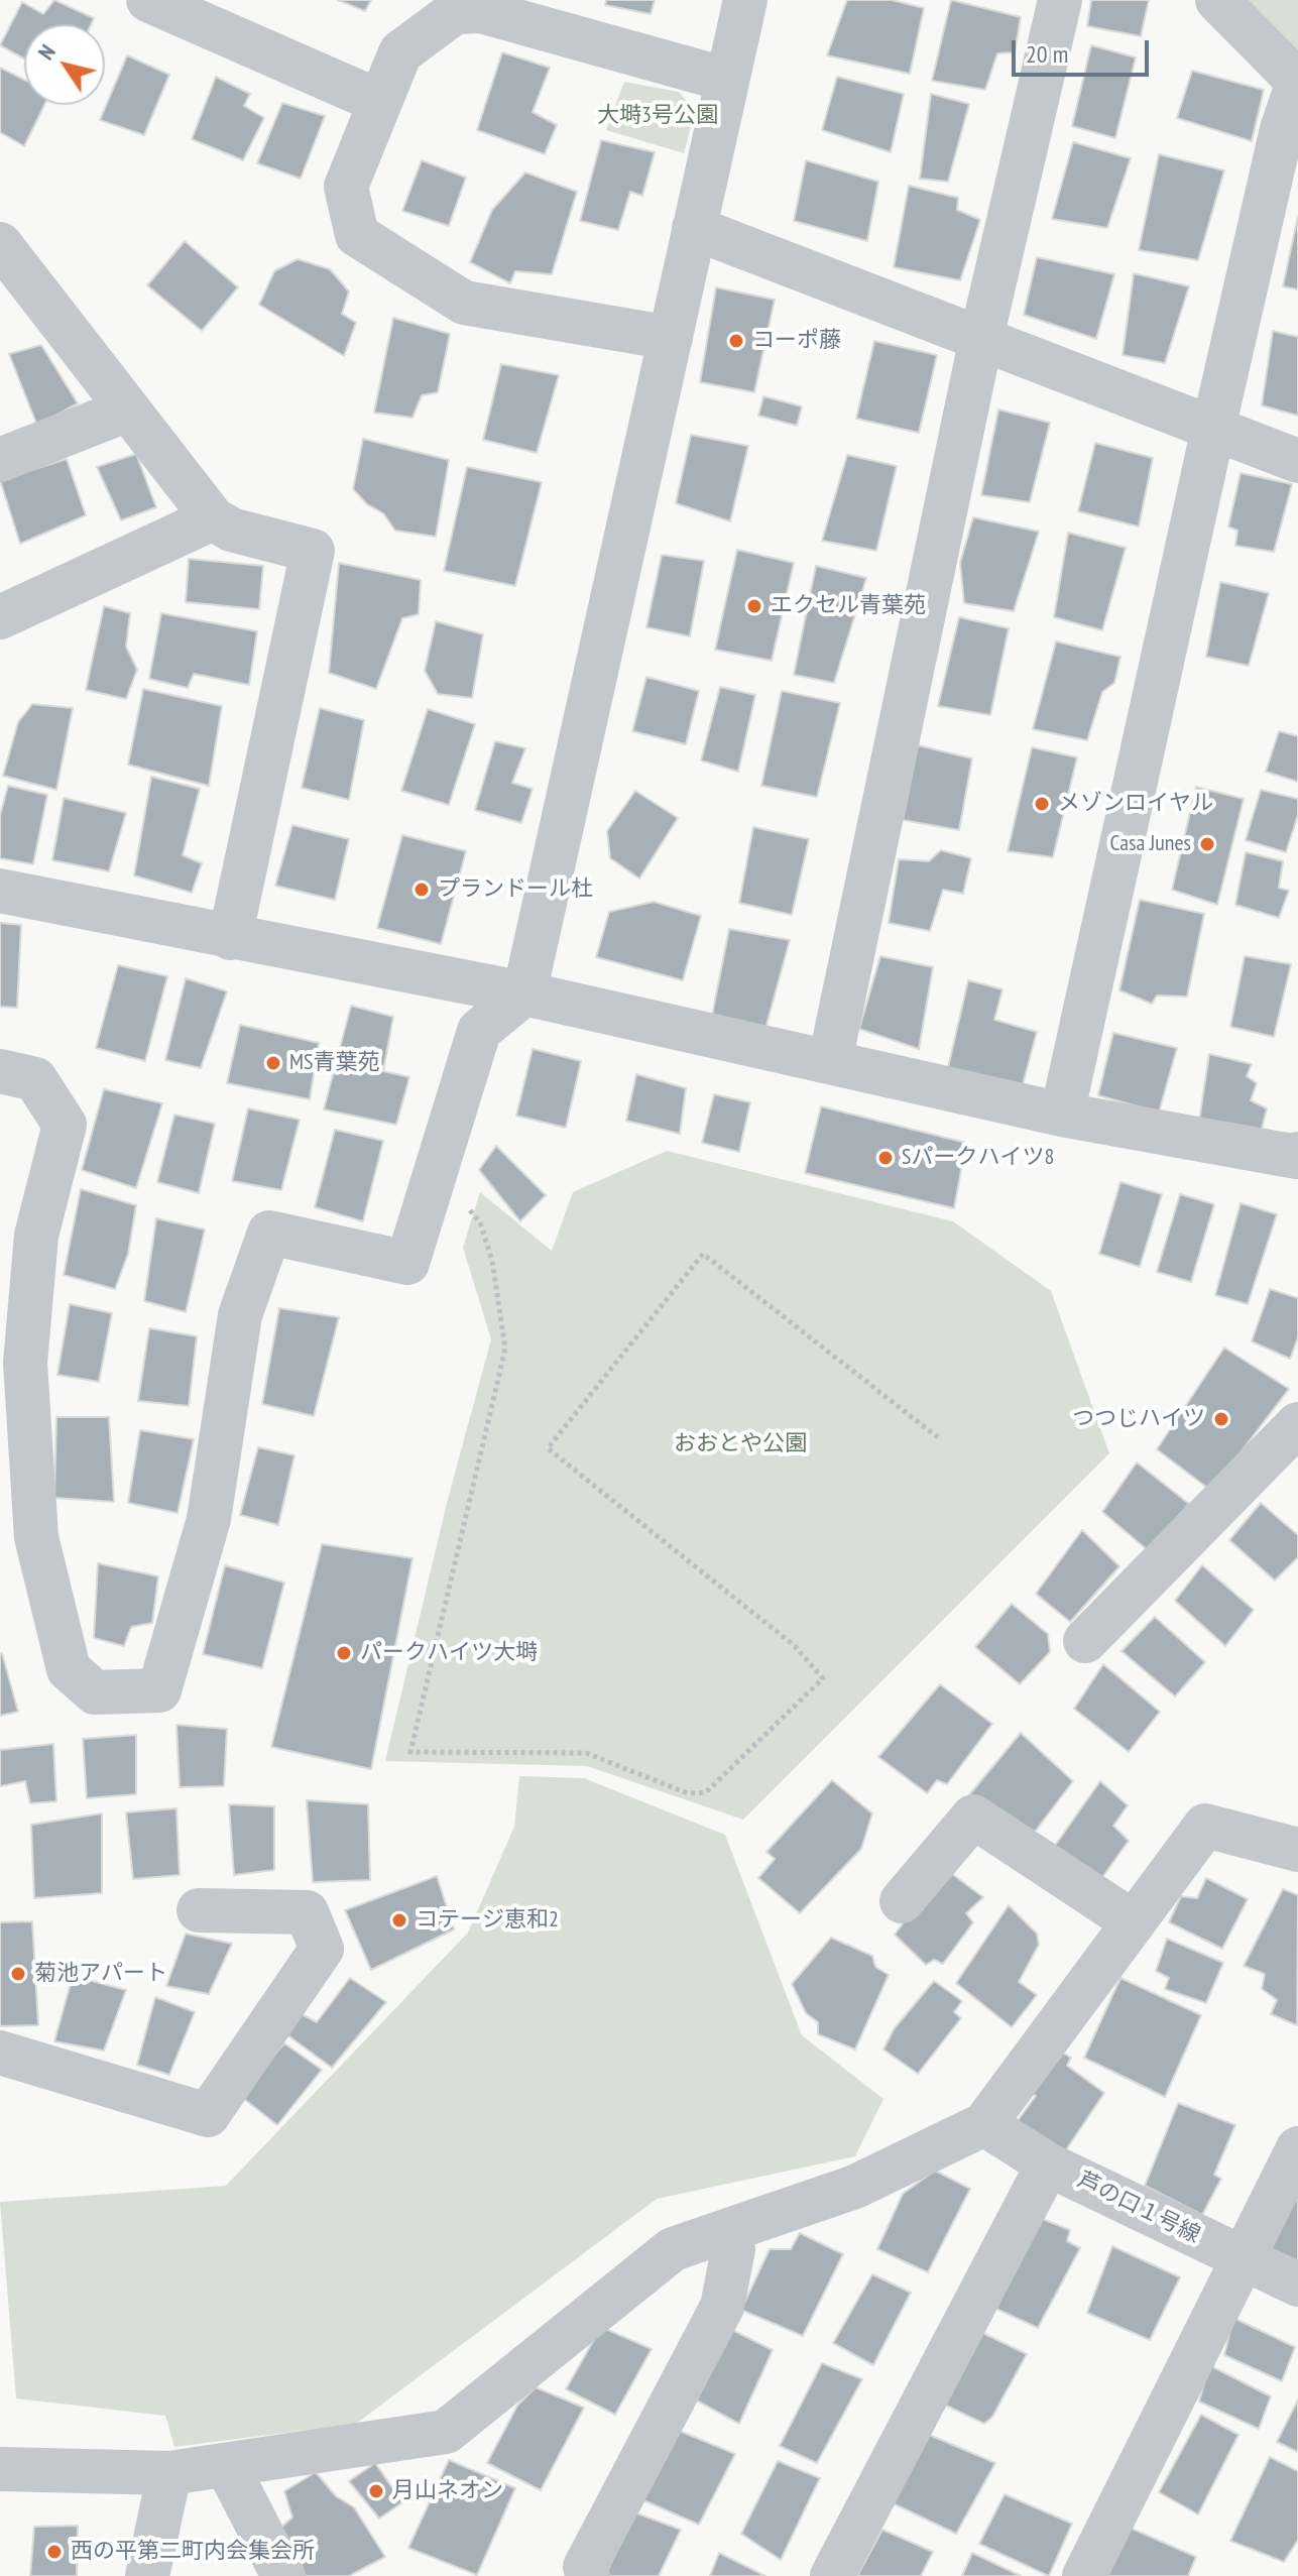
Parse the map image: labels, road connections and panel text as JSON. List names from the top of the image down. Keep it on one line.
{"streets":{"street":["芦の口１号線"]},"parks":["大塒3号公園","おおとや公園"],"places":["コーポ藤","エクセル青葉苑","メゾンロイヤル","Casa Junes","プランドール杜","MS青葉苑","Sパークハイツ8","つつじハイツ","パークハイツ大塒","コテージ恵和2","菊池アパート","月山ネオン","西の平第二町内会集会所"],"scale_bar":"20 m","north":"top left"}
